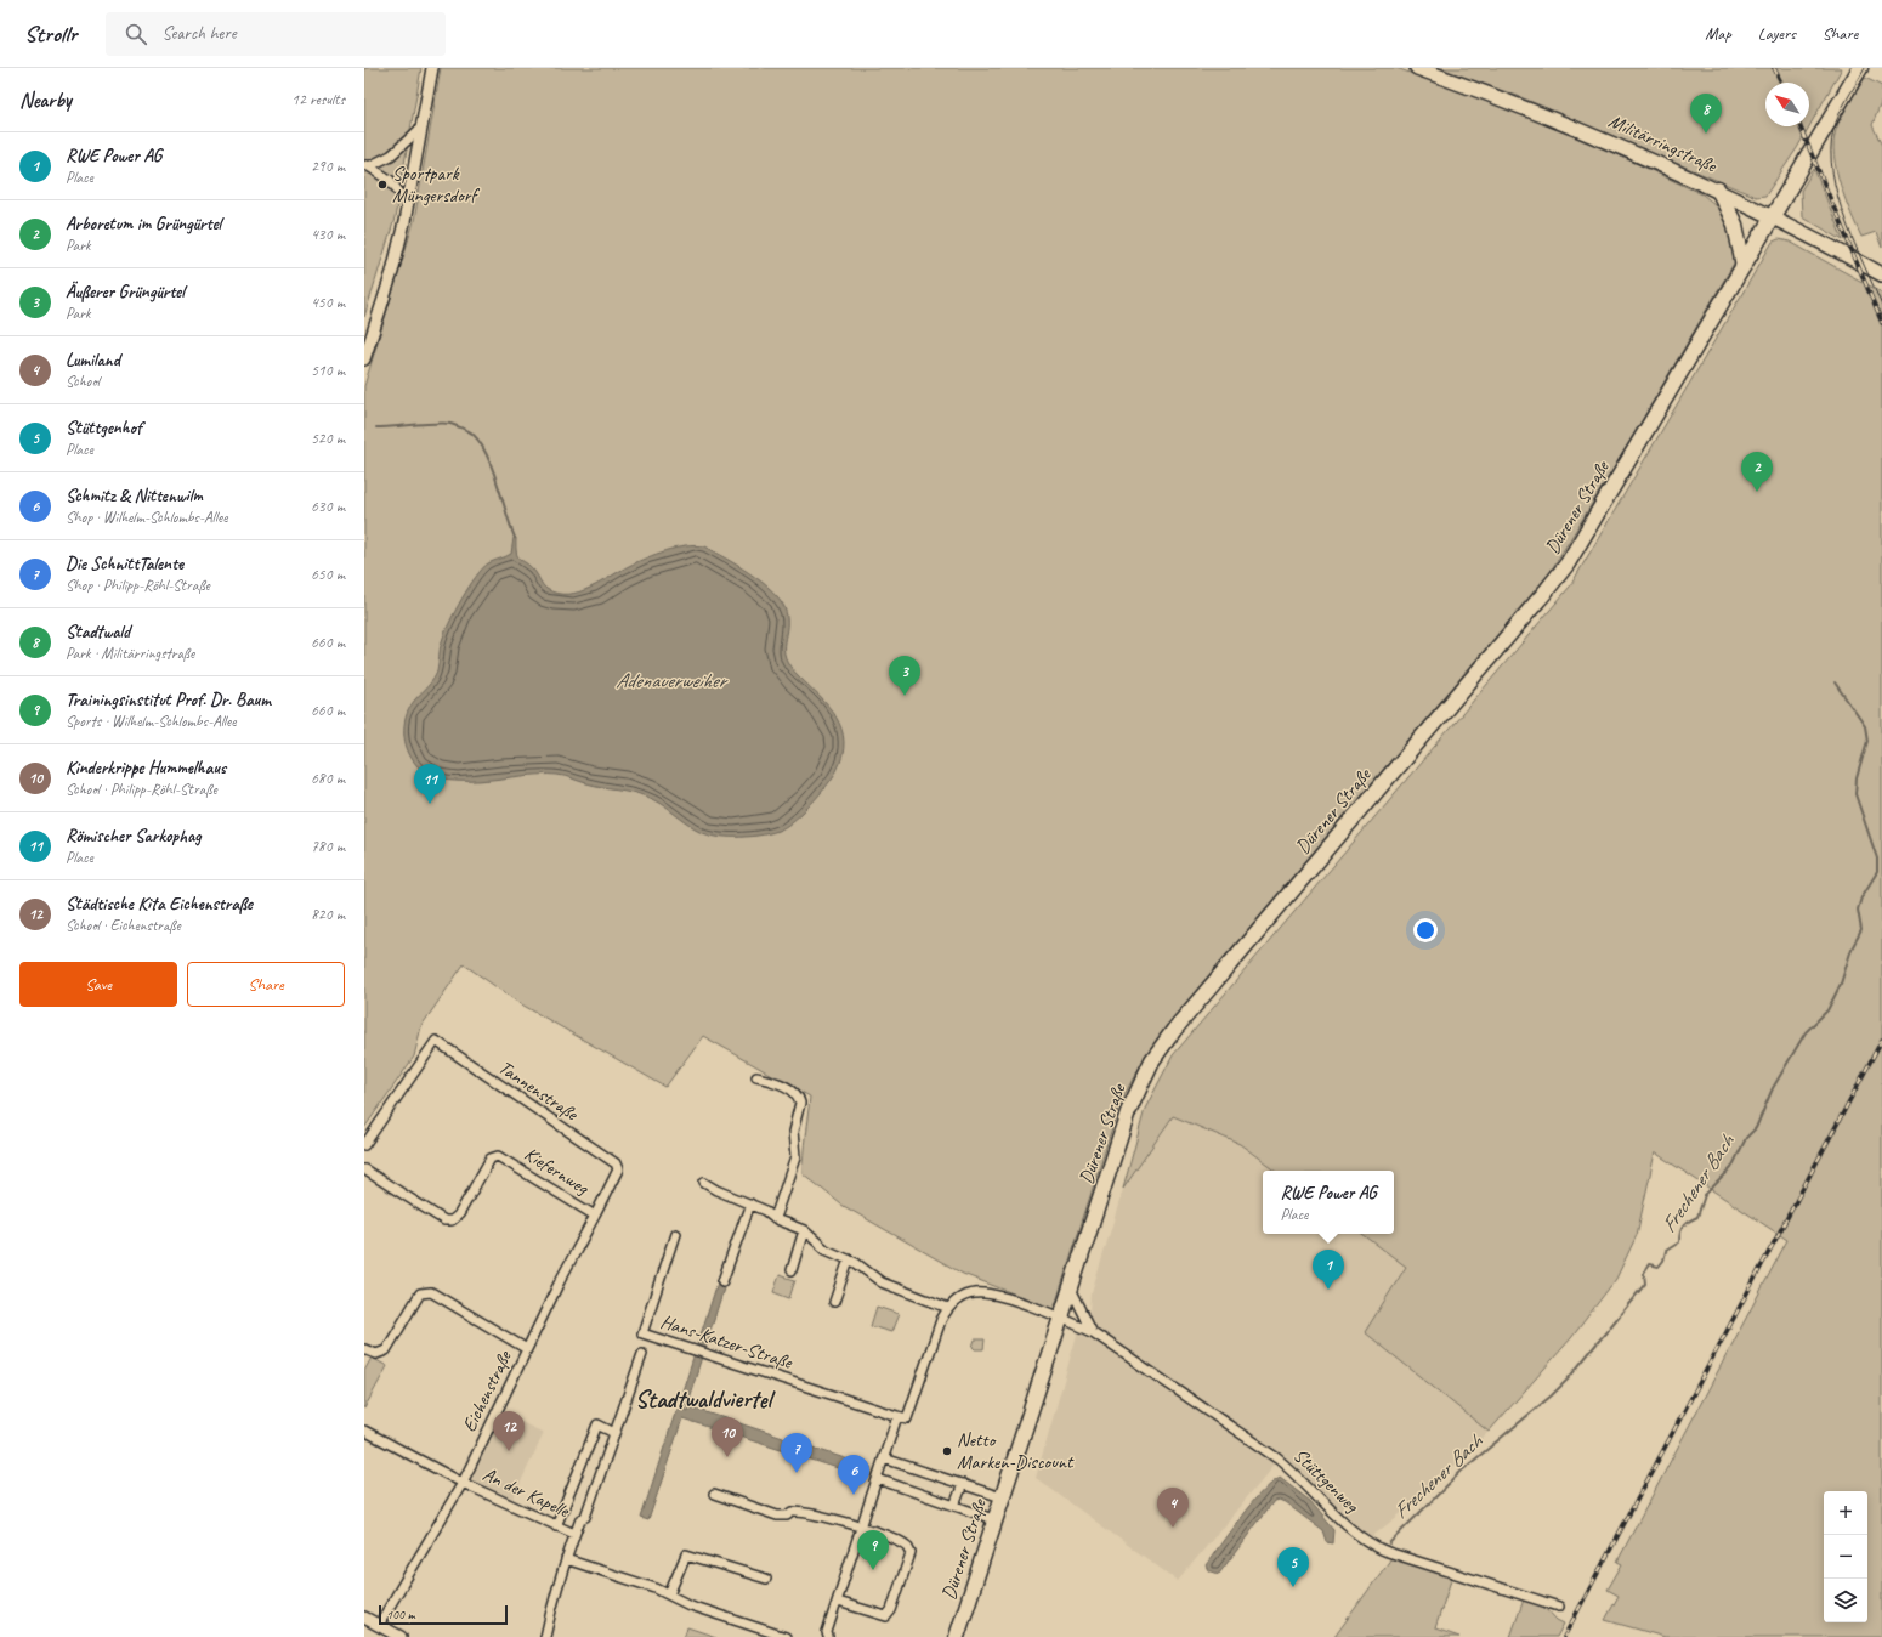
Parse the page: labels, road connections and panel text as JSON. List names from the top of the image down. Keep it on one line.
{"streets":{"main road":["Militärringstraße","Dürener Straße"],"street":["Tannenstraße","Kiefernweg","Hans-Katzer-Straße","Eichenstraße","Stüttgenweg","An der Kapelle"]},"crossings":[["Militärringstraße","Dürener Straße"],["Dürener Straße","Stüttgenweg"],["Tannenstraße","Eichenstraße"],["Kiefernweg","Eichenstraße"],["Eichenstraße","An der Kapelle"]],"districts":["Stadtwaldviertel"],"water":["Adenauerweiher","Frechener Bach"],"places":["Sportpark Müngersdorf","Netto Marken-Discount"],"scale_bar":"100 m","north":"top left","page":{"header":"Strollr","search":"Search here","nav":["Map","Layers","Share"],"heading":["Nearby","12 results"],"pins":["8","2","3","11","1","12","10","7","6","4","9","5"],"list":[{"mark":"1","name":"RWE Power AG","note":"Place","value":"290 m"},{"mark":"2","name":"Arboretum im Grüngürtel","note":"Park","value":"430 m"},{"mark":"3","name":"Äußerer Grüngürtel","note":"Park","value":"450 m"},{"mark":"4","name":"Lumiland","note":"School","value":"510 m"},{"mark":"5","name":"Stüttgenhof","note":"Place","value":"520 m"},{"mark":"6","name":"Schmitz & Nittenwilm","note":"Shop · Wilhelm-Schlombs-Allee","value":"630 m"},{"mark":"7","name":"Die SchnittTalente","note":"Shop · Philipp-Röhl-Straße","value":"650 m"},{"mark":"8","name":"Stadtwald","note":"Park · Militärringstraße","value":"660 m"},{"mark":"9","name":"Trainingsinstitut Prof. Dr. Baum","note":"Sports · Wilhelm-Schlombs-Allee","value":"660 m"},{"mark":"10","name":"Kinderkrippe Hummelhaus","note":"School · Philipp-Röhl-Straße","value":"680 m"},{"mark":"11","name":"Römischer Sarkophag","note":"Place","value":"780 m"},{"mark":"12","name":"Städtische Kita Eichenstraße","note":"School · Eichenstraße","value":"820 m"}],"buttons":["Save","Share"],"popup":["RWE Power AG","Place"],"map_buttons":["+","−"],"scale":"100 m"}}
